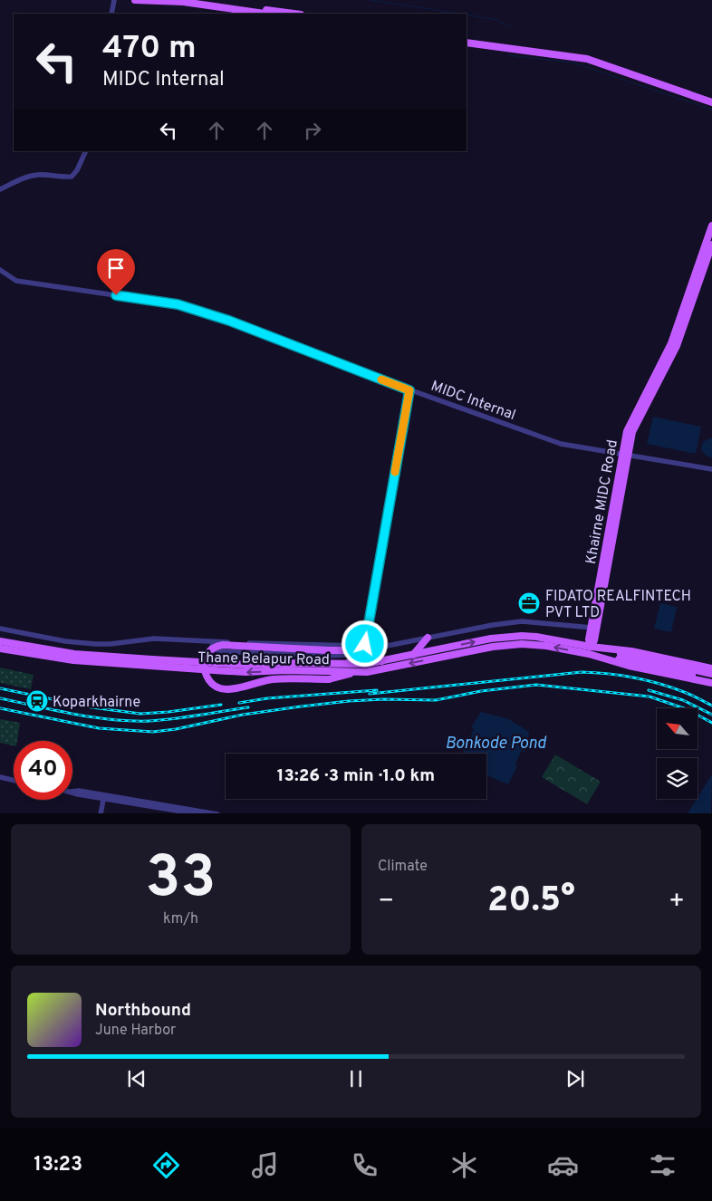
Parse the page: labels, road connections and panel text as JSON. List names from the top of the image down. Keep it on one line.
{"streets":{"main road":["Khairne MIDC Road","Thane Belapur Road"],"street":["MIDC Internal"]},"crossings":[["MIDC Internal","Khairne MIDC Road"],["Khairne MIDC Road","Thane Belapur Road"]],"water":["Bonkode Pond"],"places":{"office":["FIDATO REALFINTECH PVT LTD"],"station":["Koparkhairne"]},"north":"top left","page":{"turn":["470 m","MIDC Internal"],"limit":"40","trip":"13:26 · 3 min · 1.0 km","tile":[["33","km/h"],"Climate"],"heat":["−","20.5°","+"],"song":["Northbound","June Harbor"],"tabs":"13:23"}}
